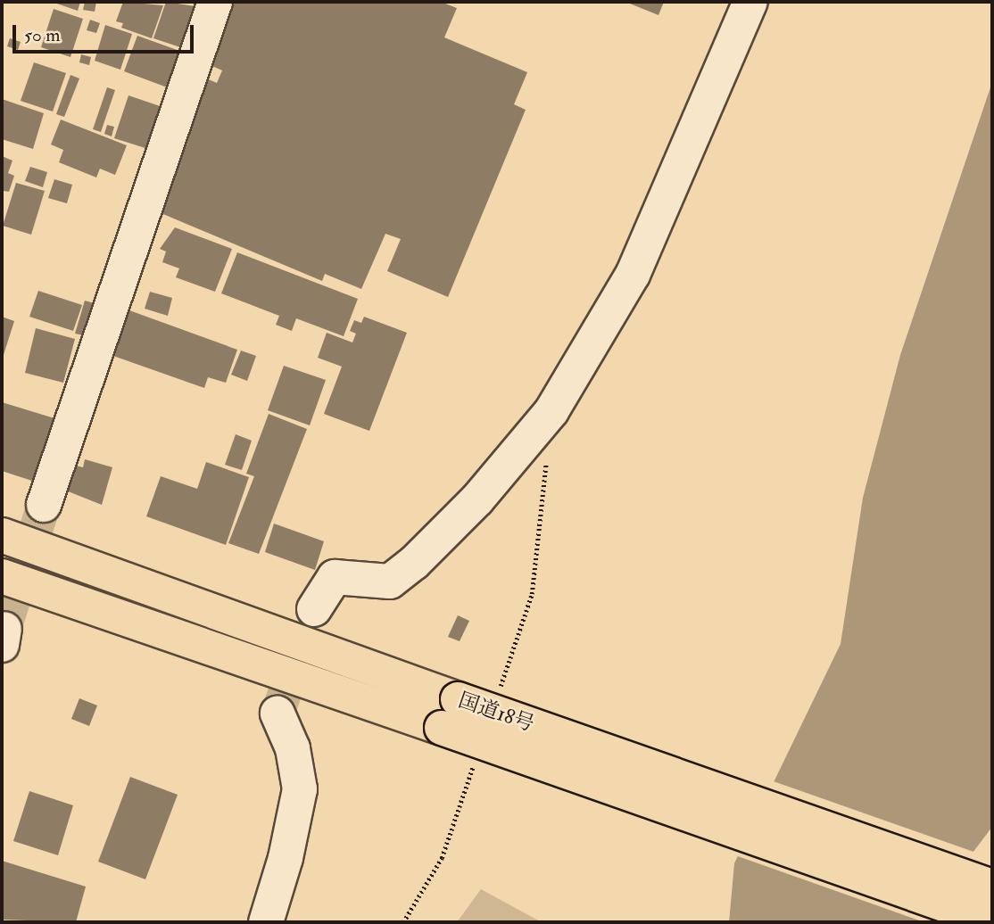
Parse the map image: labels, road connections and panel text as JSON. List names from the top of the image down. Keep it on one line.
{"streets":{"highway":["国道18号"]},"scale_bar":"50 m"}
